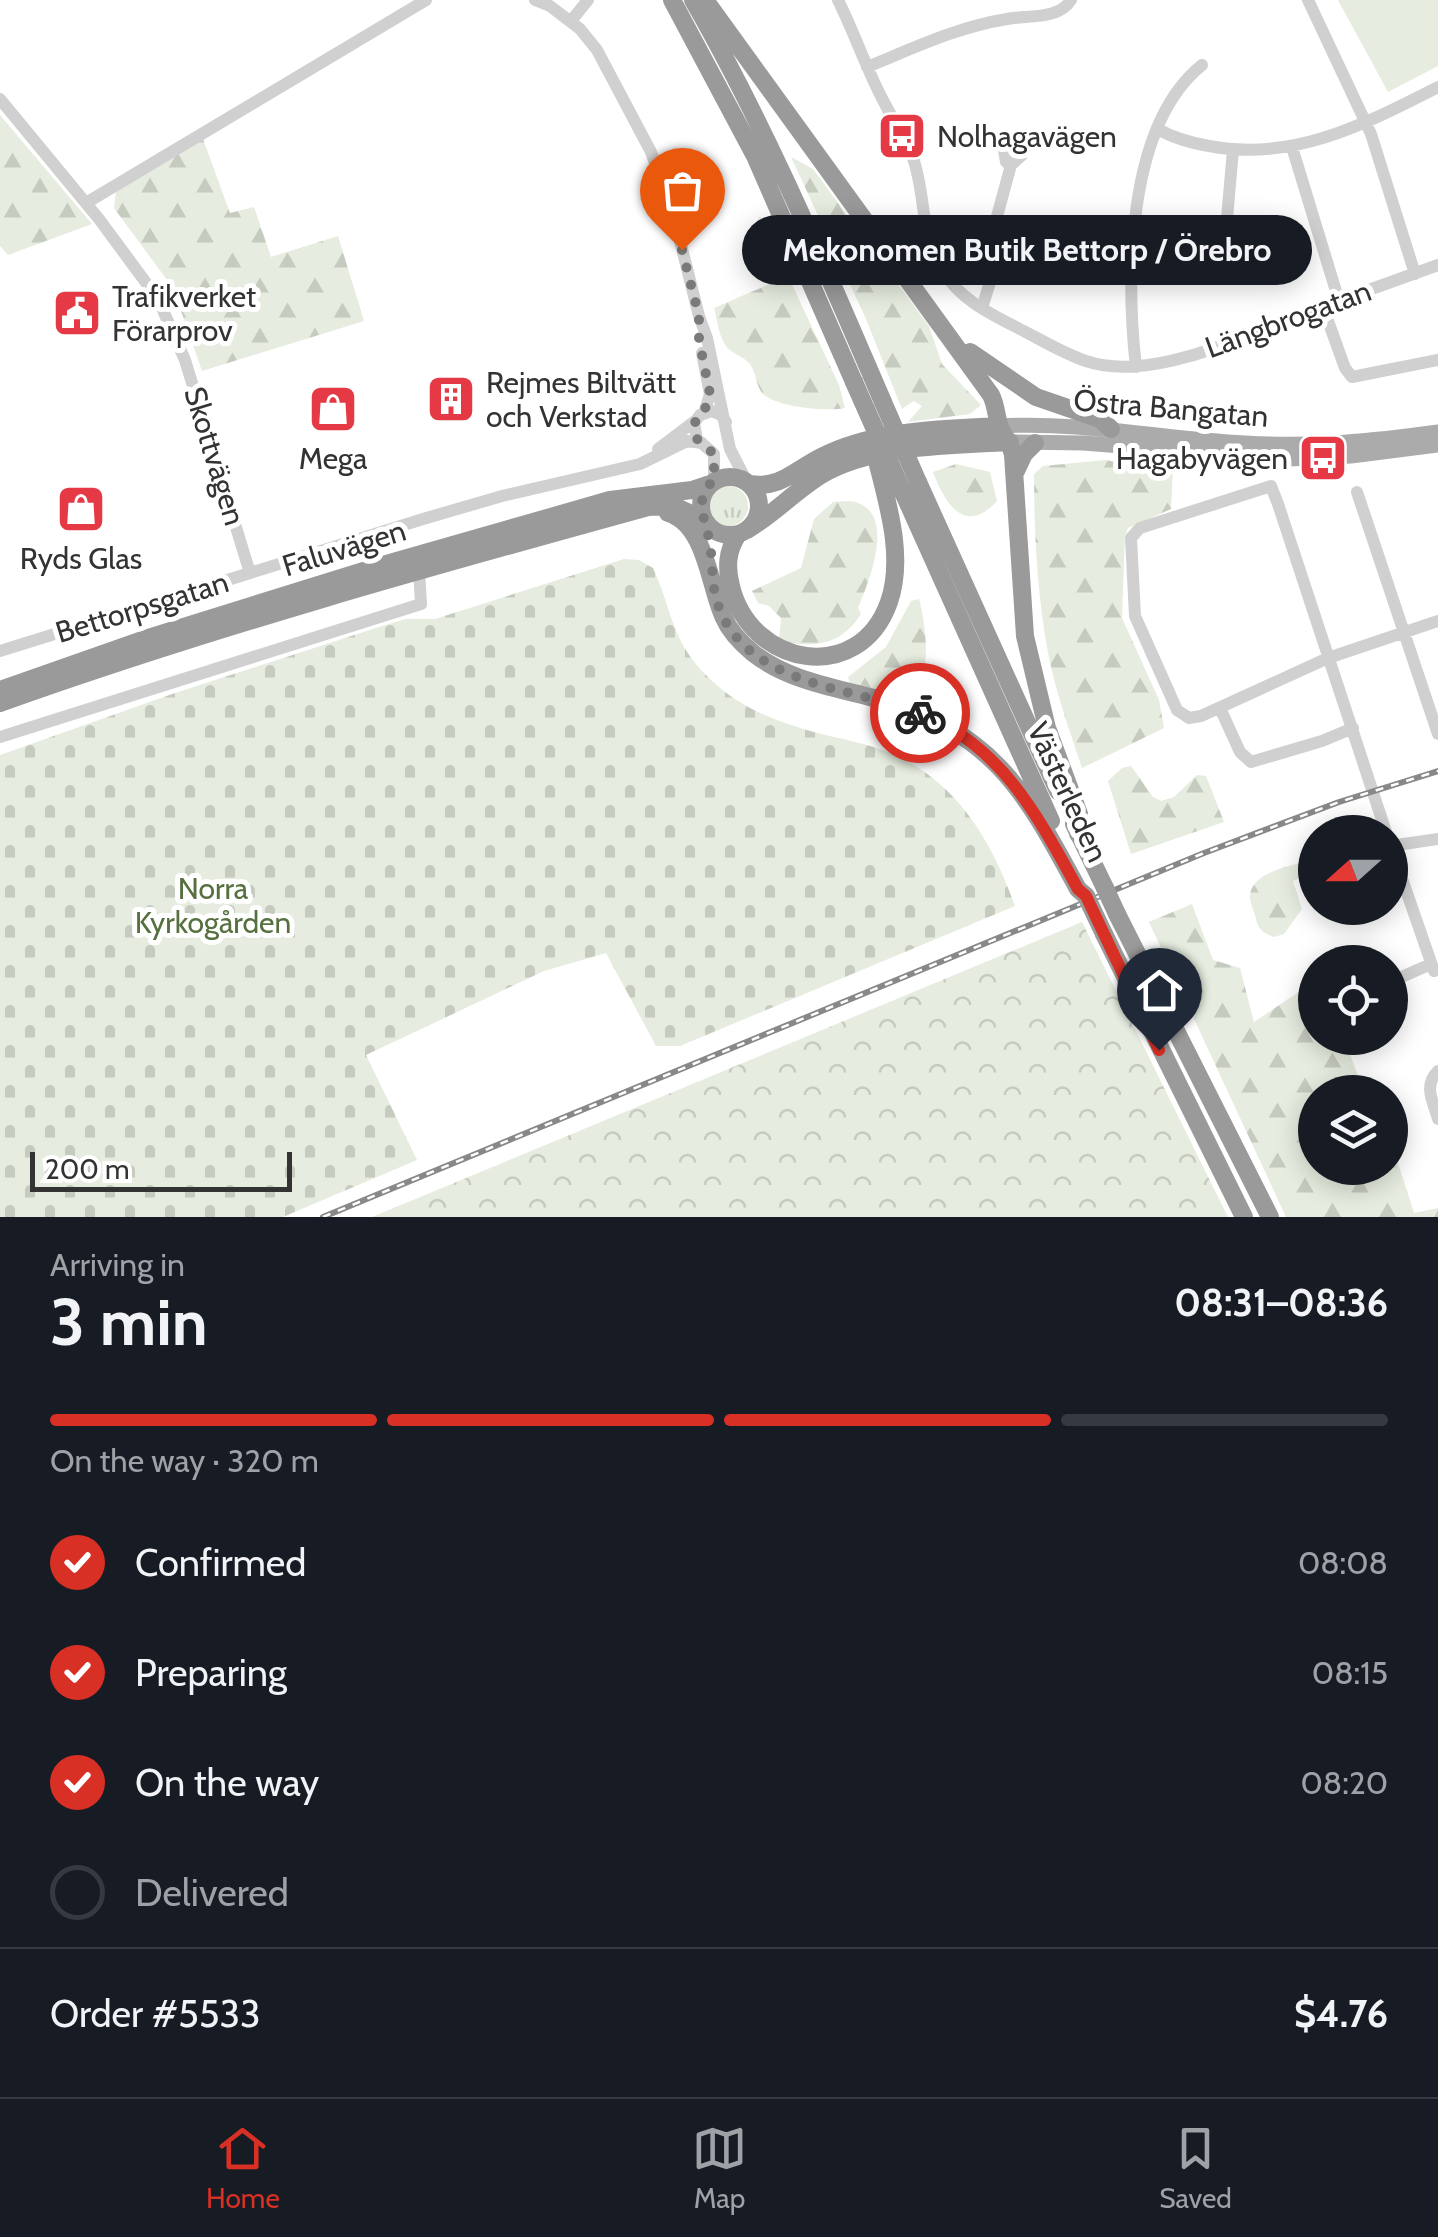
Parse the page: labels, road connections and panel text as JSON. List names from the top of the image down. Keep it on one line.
{"streets":{"highway":["Östra Bangatan","Faluvägen","Västerleden"],"street":["Längbrogatan","Skottvägen","Bettorpsgatan"]},"crossings":[["Östra Bangatan","Västerleden"],["Skottvägen","Bettorpsgatan"]],"parks":["Norra Kyrkogården"],"places":{"bus stop":["Nolhagavägen","Hagabyvägen"],"other":["Mekonomen Butik Bettorp / Örebro"],"public building":["Trafikverket Förarprov"],"building":["Rejmes Biltvätt och Verkstad"],"shop":["Mega","Ryds Glas"]},"scale_bar":"200 m","north":"left","page":{"bubble":"Mekonomen Butik Bettorp / Örebro","scale":"200 m","heading":["3 min","Arriving in","08:31–08:36"],"panel":["Order #5533","$4.76"],"bar":"On the way · 320 m","list":[["Confirmed","08:08"],["Preparing","08:15"],["On the way","08:20"],"Delivered"],"tabs":["Home","Map","Saved"]}}
